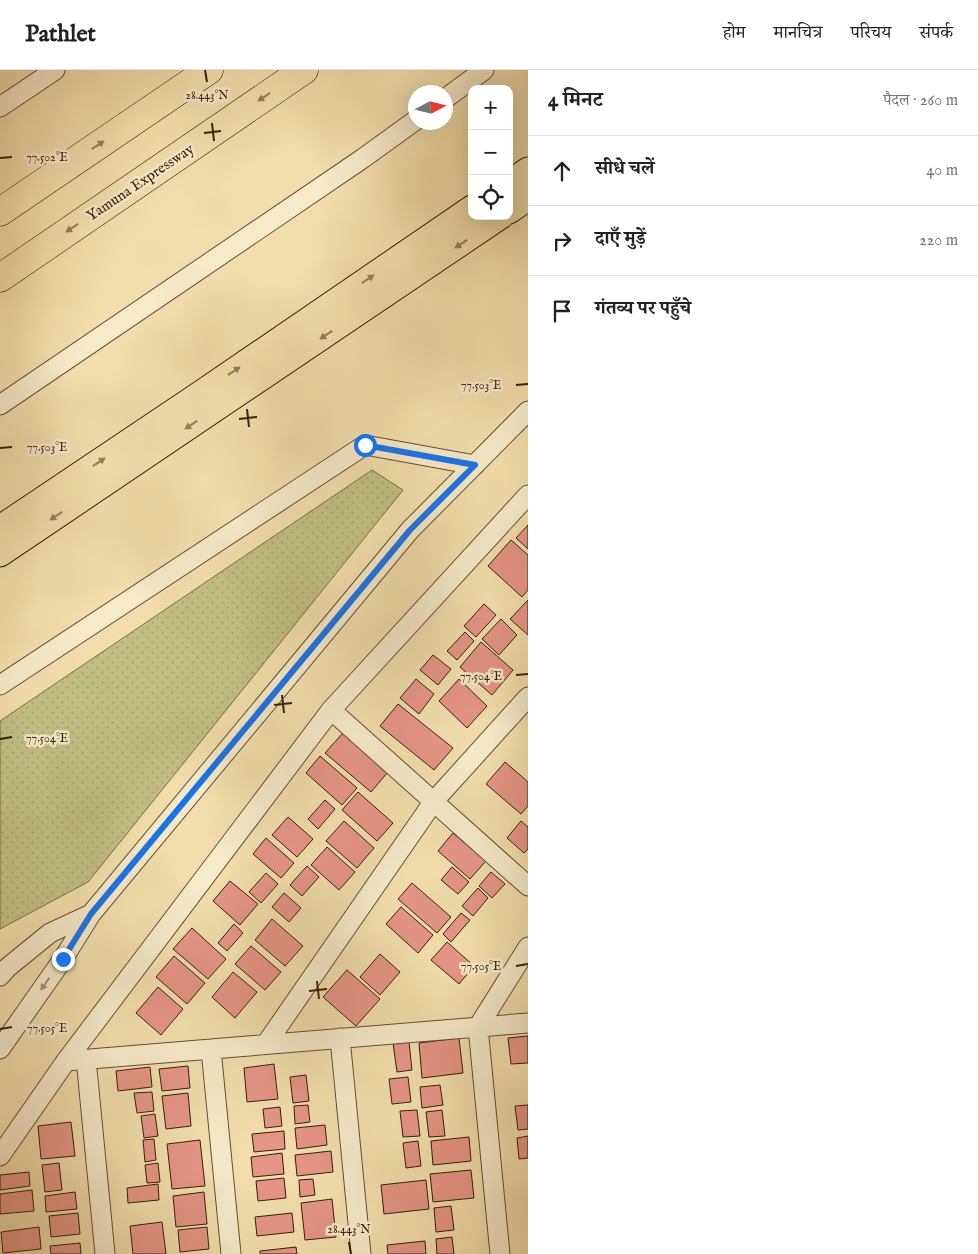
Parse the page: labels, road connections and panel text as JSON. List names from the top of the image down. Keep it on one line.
{"streets":{"highway":["Yamuna Expressway"]},"north":"right","page":{"header":"Pathlet","nav":["होम","मानचित्र","परिचय","संपर्क"],"heading":["4 मिनट","पैदल · 260 m"],"map_buttons":["+","−"],"list":[["सीधे चलें","40 m"],["दाएँ मुड़ें","220 m"],"गंतव्य पर पहुँचे"]},"coordinates":["28.443°N","77.502°E","77.503°E","77.504°E","77.505°E"]}
